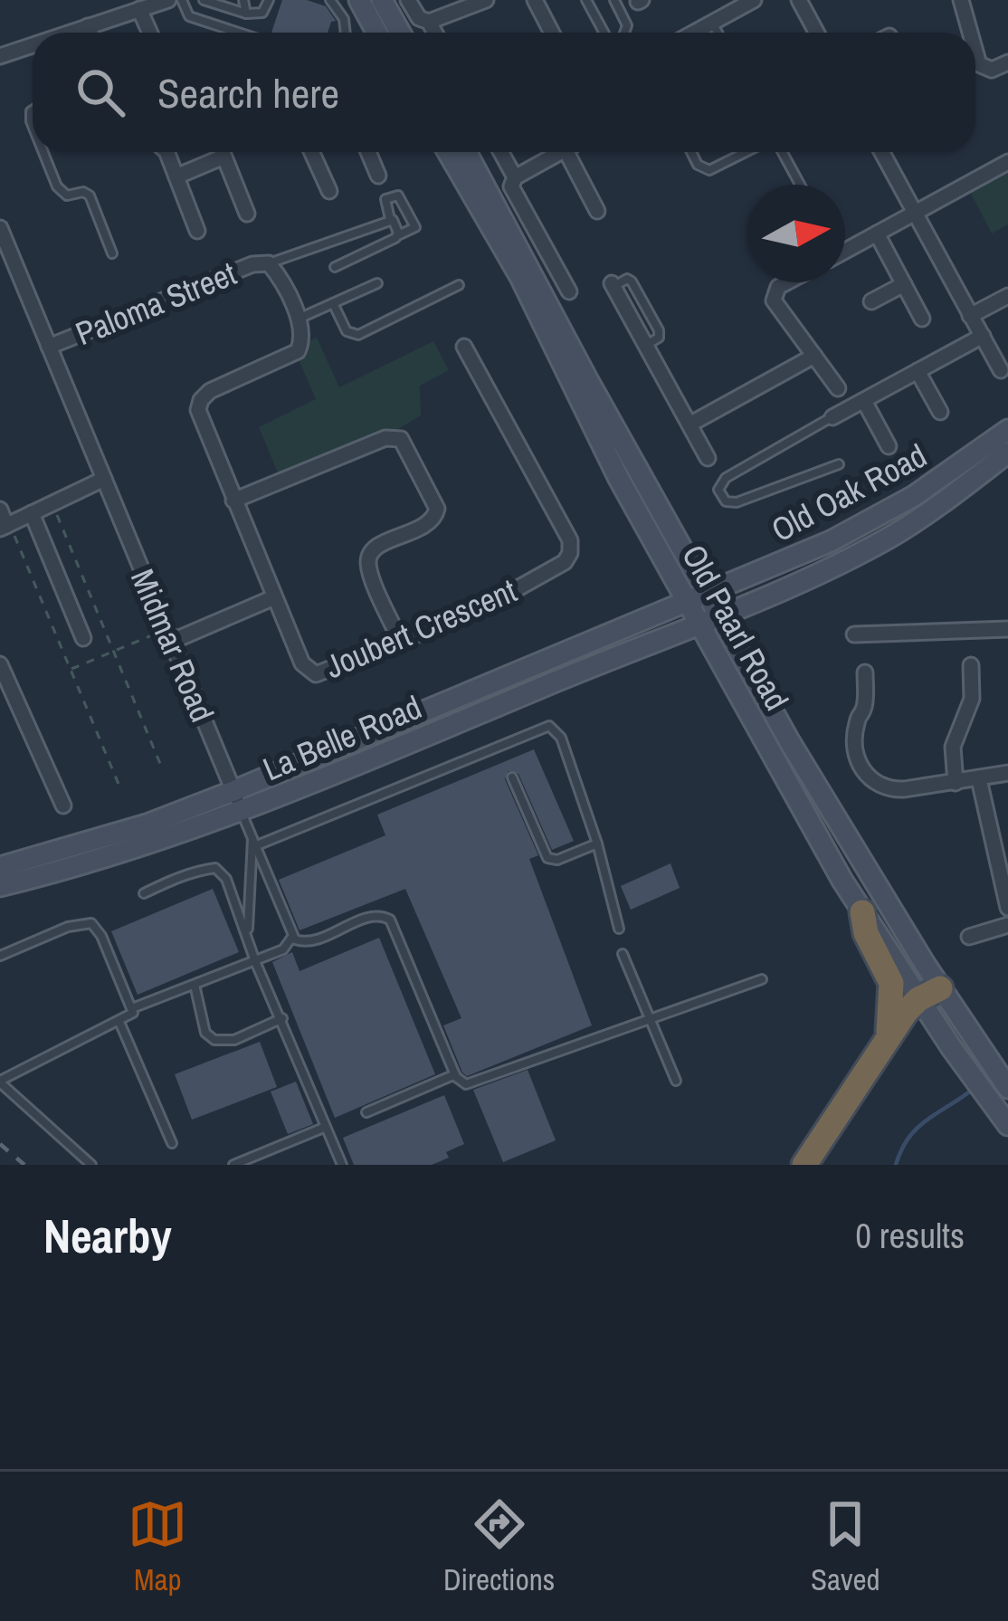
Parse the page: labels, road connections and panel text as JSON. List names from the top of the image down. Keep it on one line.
{"streets":{"main road":["Old Oak Road","Old Paarl Road","La Belle Road"],"street":["Paloma Street","Joubert Crescent","Midmar Road"]},"crossings":[["Paloma Street","Midmar Road"],["Old Oak Road","Old Paarl Road"],["Old Oak Road","La Belle Road"],["Old Paarl Road","La Belle Road"],["Midmar Road","La Belle Road"]],"north":"right","page":{"search":"Search here","heading":["Nearby","0 results"],"nav":["Map","Directions","Saved"]}}
